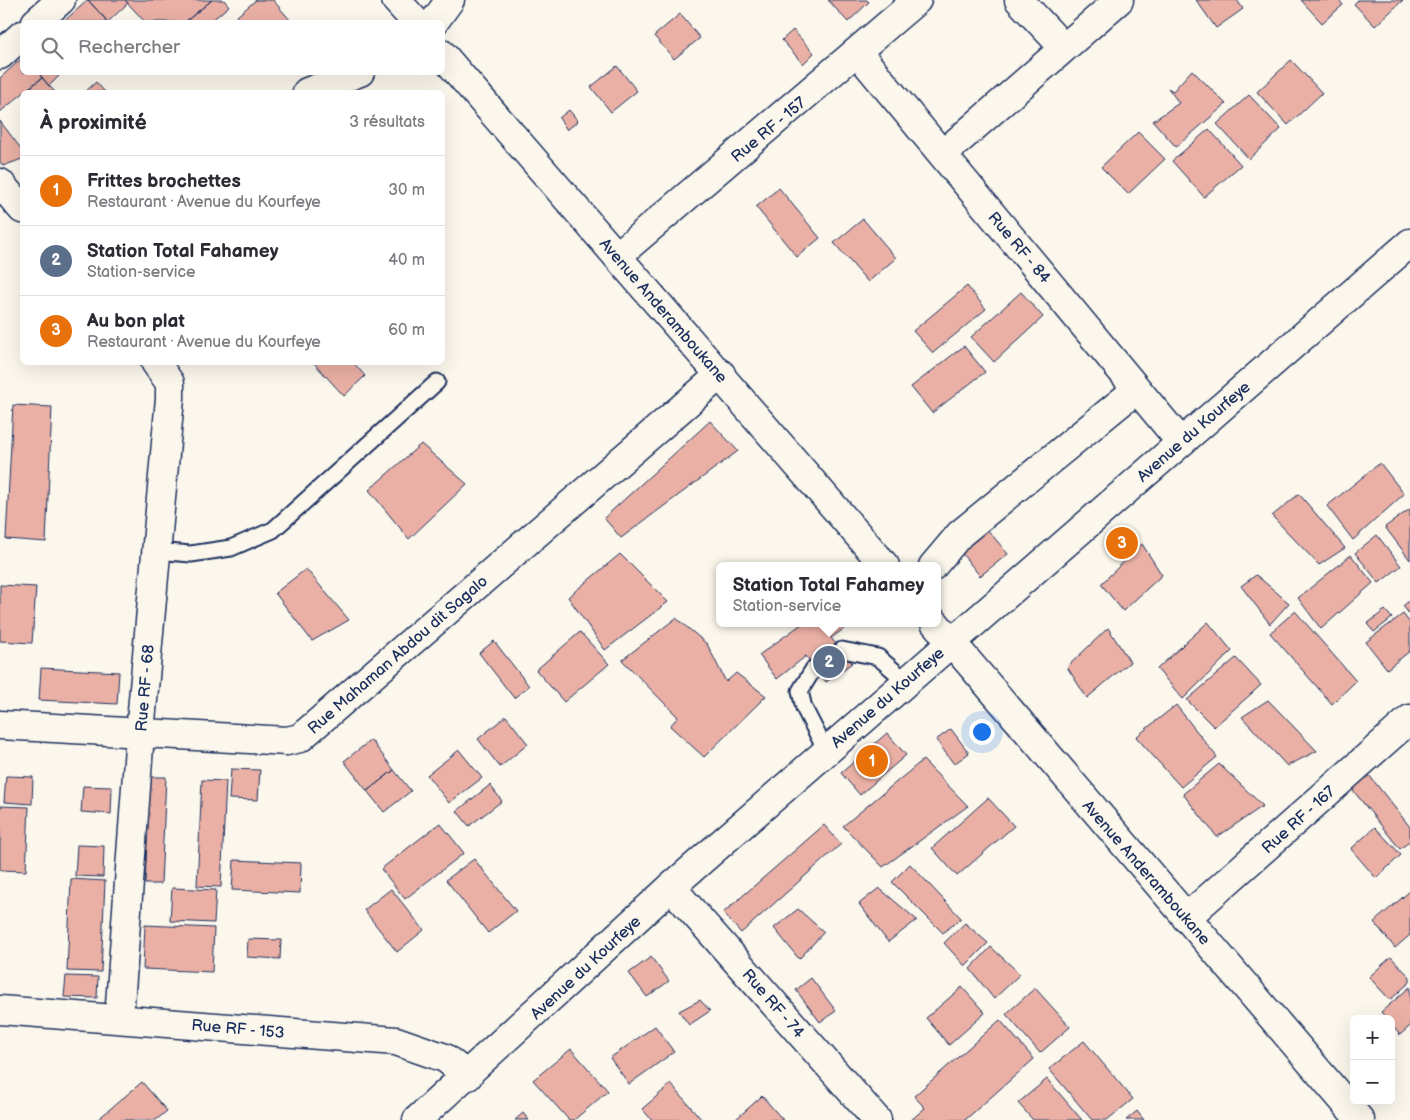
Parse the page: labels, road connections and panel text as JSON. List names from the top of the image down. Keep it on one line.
{"streets":{"street":["Rue RF - 157","Rue RF - 84","Avenue Anderamboukane","Avenue du Kourfeye","Rue Mahaman Abdou dit Sagalo","Rue RF - 68","Rue RF - 167","Rue RF - 74","Rue RF - 153"]},"crossings":[["Rue RF - 157","Rue RF - 84"],["Rue RF - 157","Avenue Anderamboukane"],["Rue RF - 84","Avenue du Kourfeye"],["Avenue Anderamboukane","Avenue du Kourfeye"],["Avenue Anderamboukane","Rue Mahaman Abdou dit Sagalo"],["Avenue Anderamboukane","Rue RF - 167"],["Avenue du Kourfeye","Rue RF - 74"],["Avenue du Kourfeye","Rue RF - 153"],["Rue Mahaman Abdou dit Sagalo","Rue RF - 68"],["Rue RF - 68","Rue RF - 153"]],"page":{"search":"Rechercher","heading":["À proximité","3 résultats"],"list":[{"mark":"1","name":"Frittes brochettes","note":"Restaurant · Avenue du Kourfeye","value":"30 m"},{"mark":"2","name":"Station Total Fahamey","note":"Station-service","value":"40 m"},{"mark":"3","name":"Au bon plat","note":"Restaurant · Avenue du Kourfeye","value":"60 m"}],"pins":["3","2","1"],"popup":["Station Total Fahamey","Station-service"],"map_buttons":["+","−"]}}
